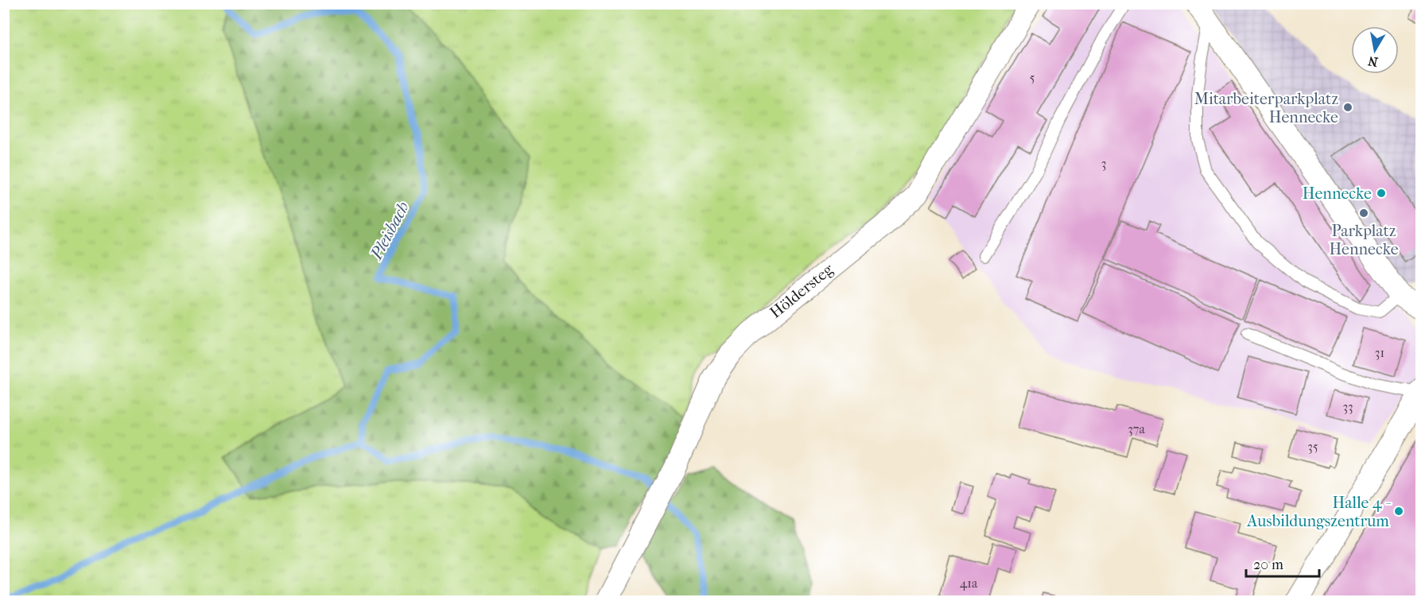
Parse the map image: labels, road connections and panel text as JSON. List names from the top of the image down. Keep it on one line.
{"streets":{"street":["Höldersteg"]},"water":["Pleisbach"],"places":["Mitarbeiterparkplatz Hennecke","Hennecke","Parkplatz Hennecke","Halle 4 - Ausbildungszentrum"],"house_numbers":["5","3","31","33","37a","35","41a"],"scale_bar":"20 m","north":"bottom"}
